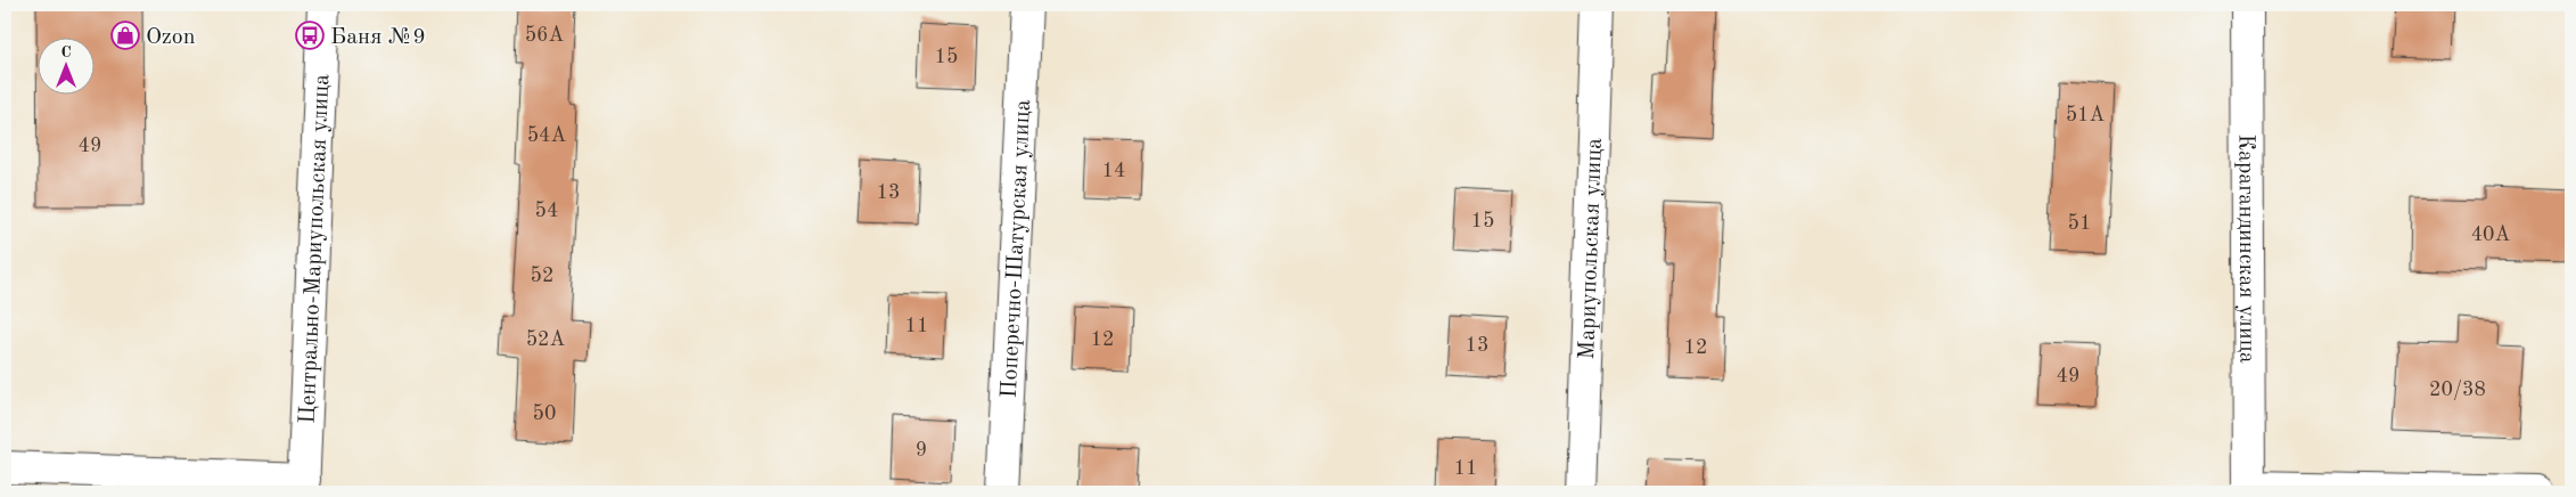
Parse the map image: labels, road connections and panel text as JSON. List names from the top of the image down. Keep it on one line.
{"streets":{"street":["Центрально-Мариупольская улица","Поперечно-Шатурская улица","Мариупольская улица","Карагандинская улица"]},"places":{"shop":["Ozon"],"bus stop":["Баня №9"]},"house_numbers":["56А","15","51А","54А","49","14","13","54","15","51","40А","52","11","52А","12","13","12","49","20/38","50","9","11"],"north":"top"}
